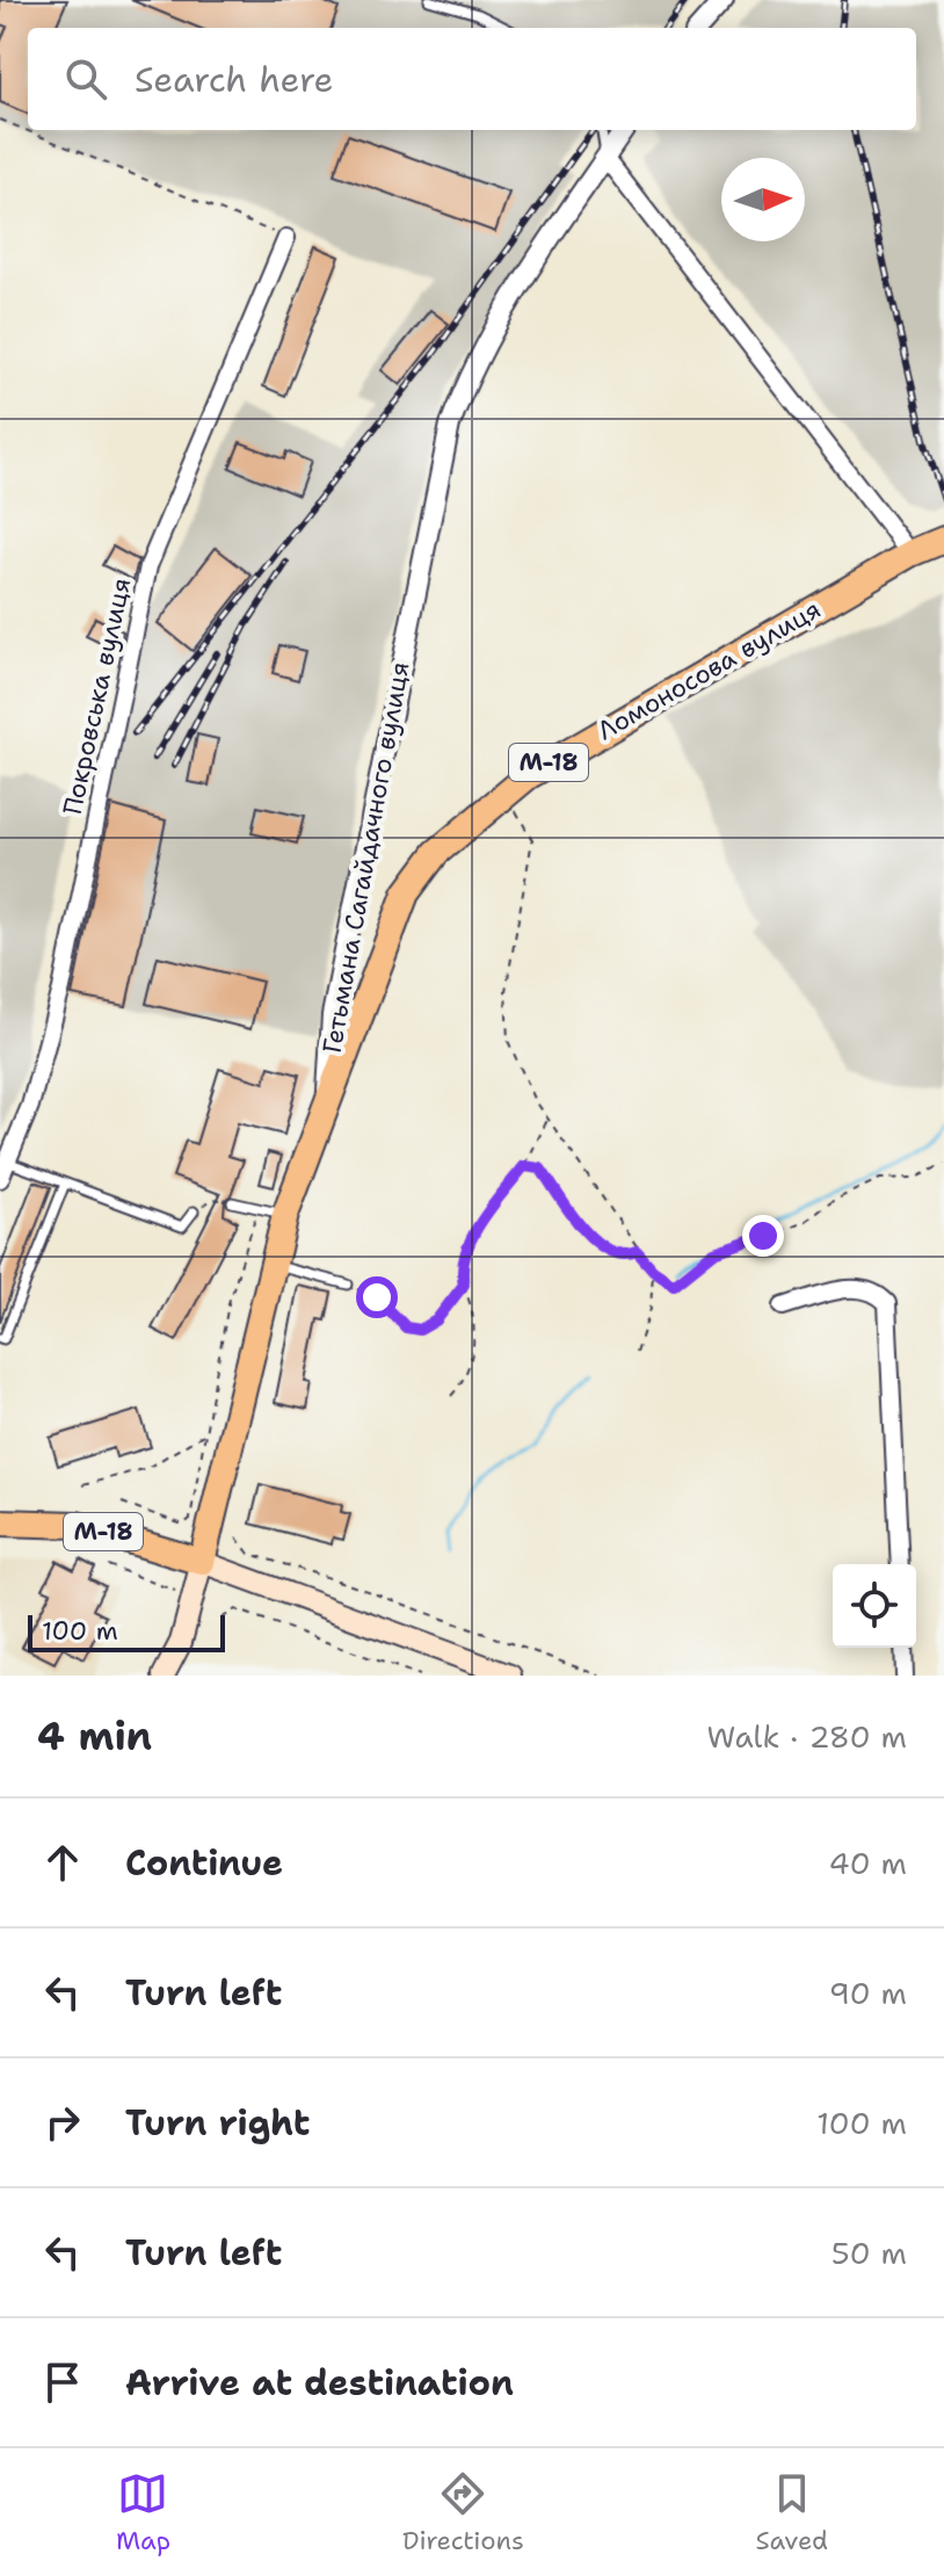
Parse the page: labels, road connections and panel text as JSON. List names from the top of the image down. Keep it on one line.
{"streets":{"highway":["Ломоносова вулиця","М-18","Гетьмана Сагайдачного вулиця"],"street":["Покровська вулиця"]},"crossings":[["Ломоносова вулиця","Гетьмана Сагайдачного вулиця"],["М-18","Гетьмана Сагайдачного вулиця"]],"scale_bar":"100 m","north":"right","page":{"search":"Search here","scale":"100 m","heading":["4 min","Walk · 280 m"],"list":[["Continue","40 m"],["Turn left","90 m"],["Turn right","100 m"],["Turn left","50 m"],"Arrive at destination"],"nav":["Map","Directions","Saved"]}}
